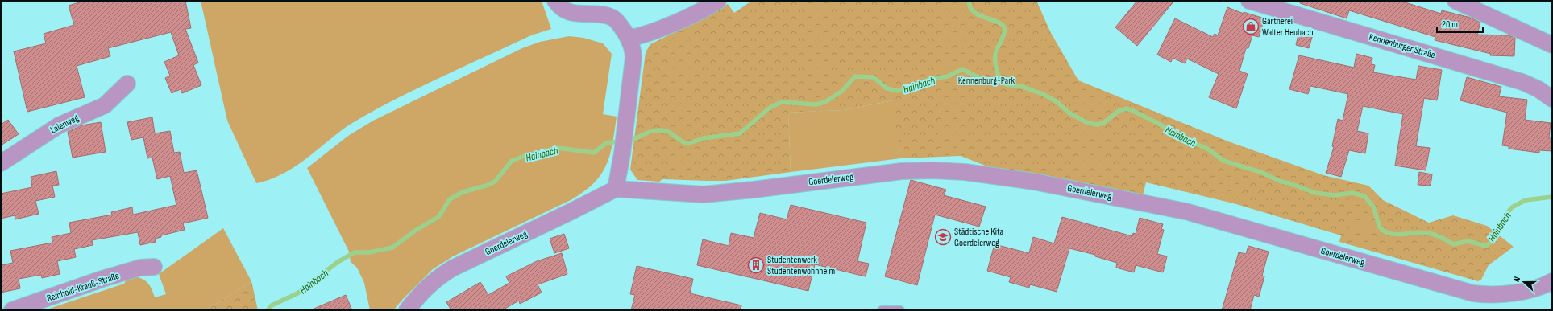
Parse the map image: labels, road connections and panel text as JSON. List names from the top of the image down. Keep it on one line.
{"streets":{"street":["Kennenburger Straße","Laienweg","Goerdelerweg","Reinhold-Krauß-Straße"]},"water":["Hainbach"],"parks":["Kennenburg-Park"],"places":{"shop":["Gärtnerei Walter Heubach"],"school or university":["Städtische Kita Goerdelerweg"],"building":["Studentenwerk Studentenwohnheim"]},"scale_bar":"20 m","north":"left"}
